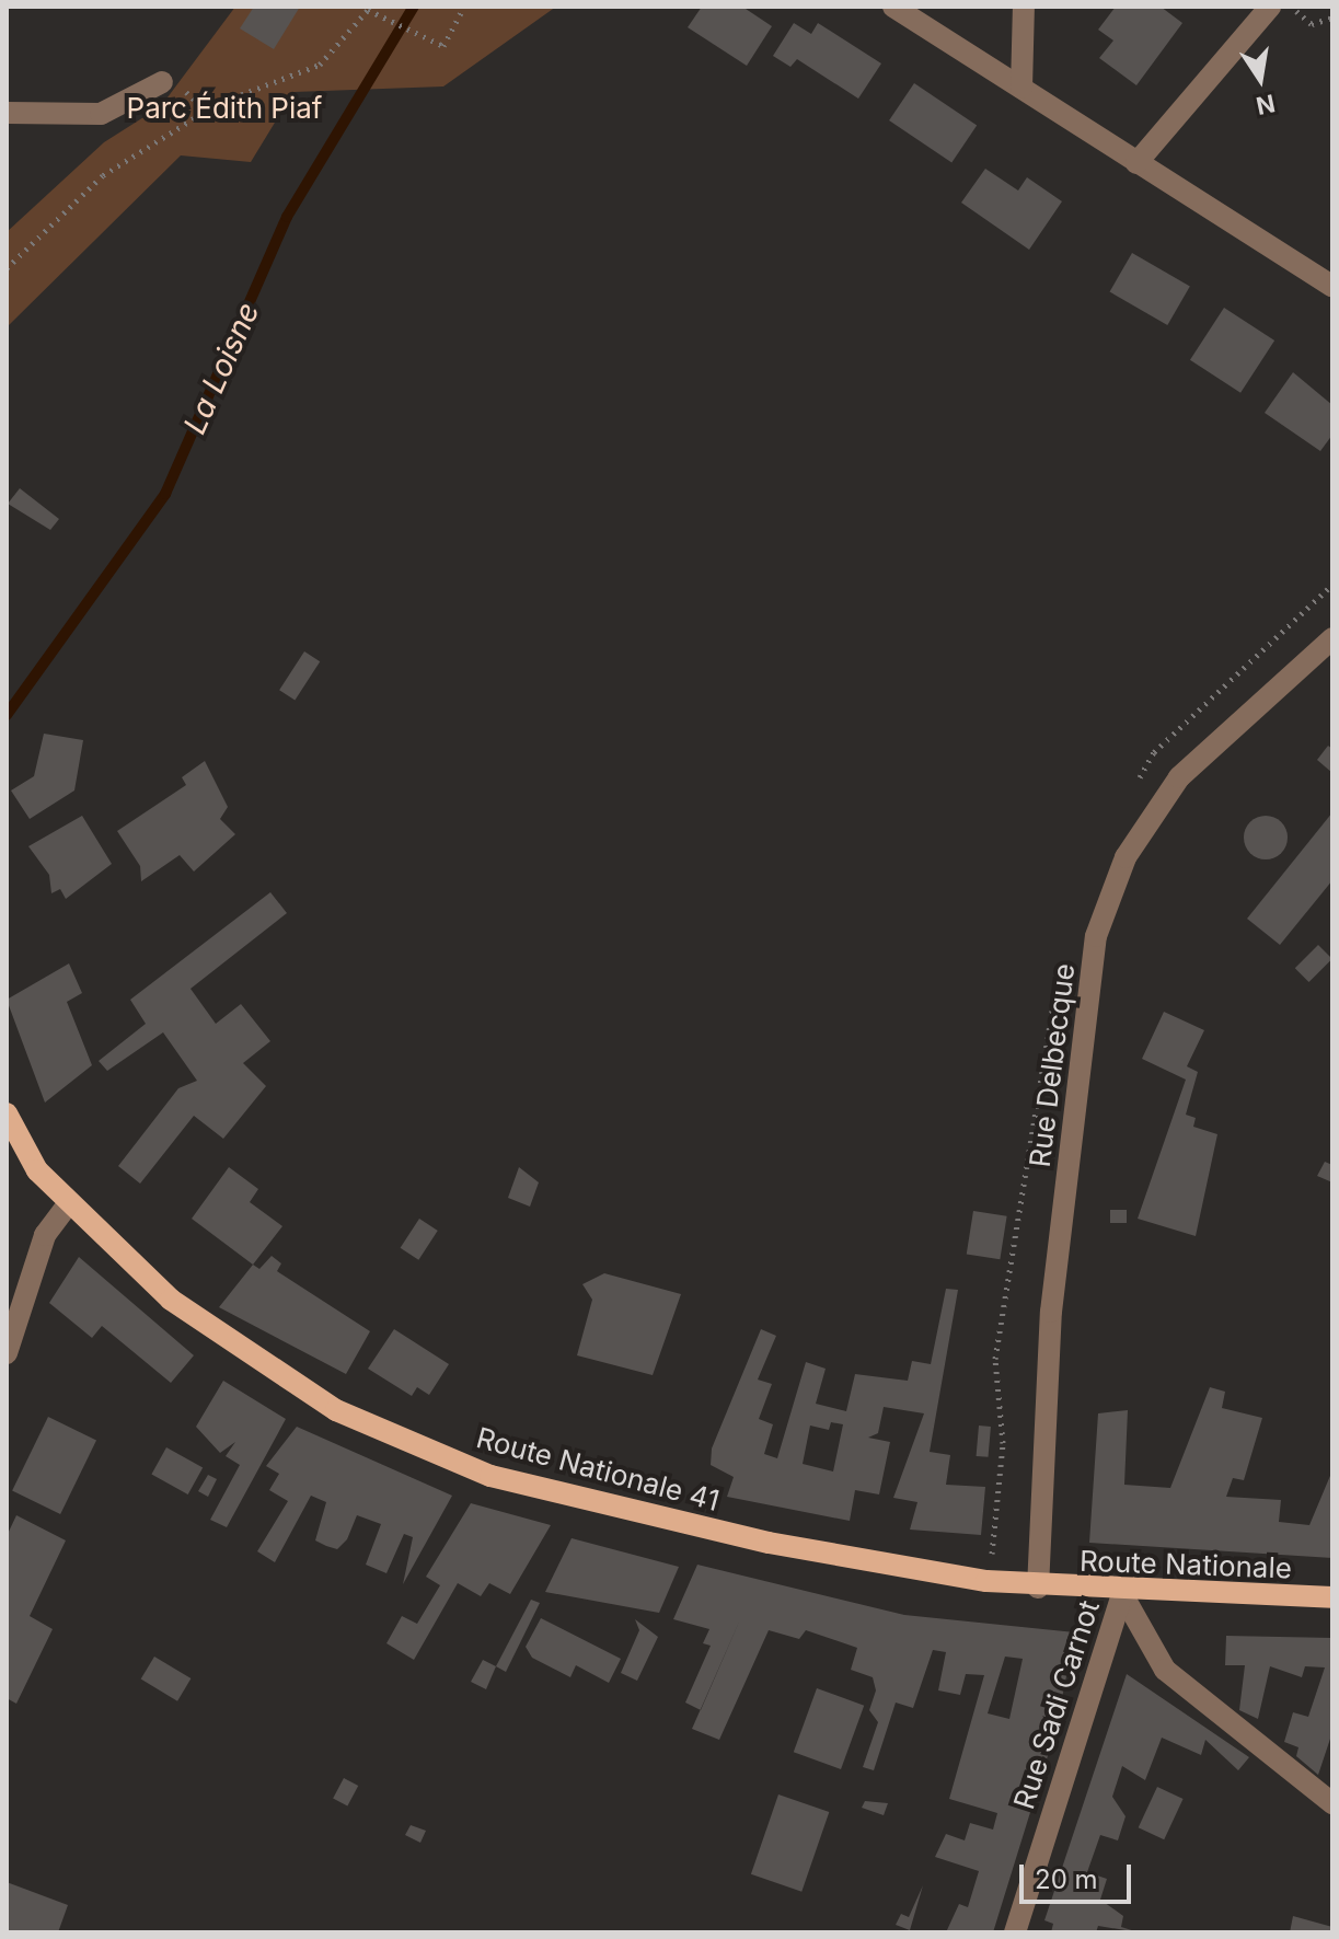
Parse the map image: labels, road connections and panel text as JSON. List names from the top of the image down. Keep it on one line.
{"streets":{"main road":["Route Nationale 41","Route Nationale"],"street":["Rue Delbecque","Rue Sadi Carnot"]},"crossings":[["Rue Delbecque","Route Nationale 41"],["Rue Delbecque","Route Nationale"],["Route Nationale 41","Route Nationale"],["Route Nationale","Rue Sadi Carnot"]],"water":["La Loisne"],"parks":["Parc Édith Piaf"],"scale_bar":"20 m","north":"bottom"}
